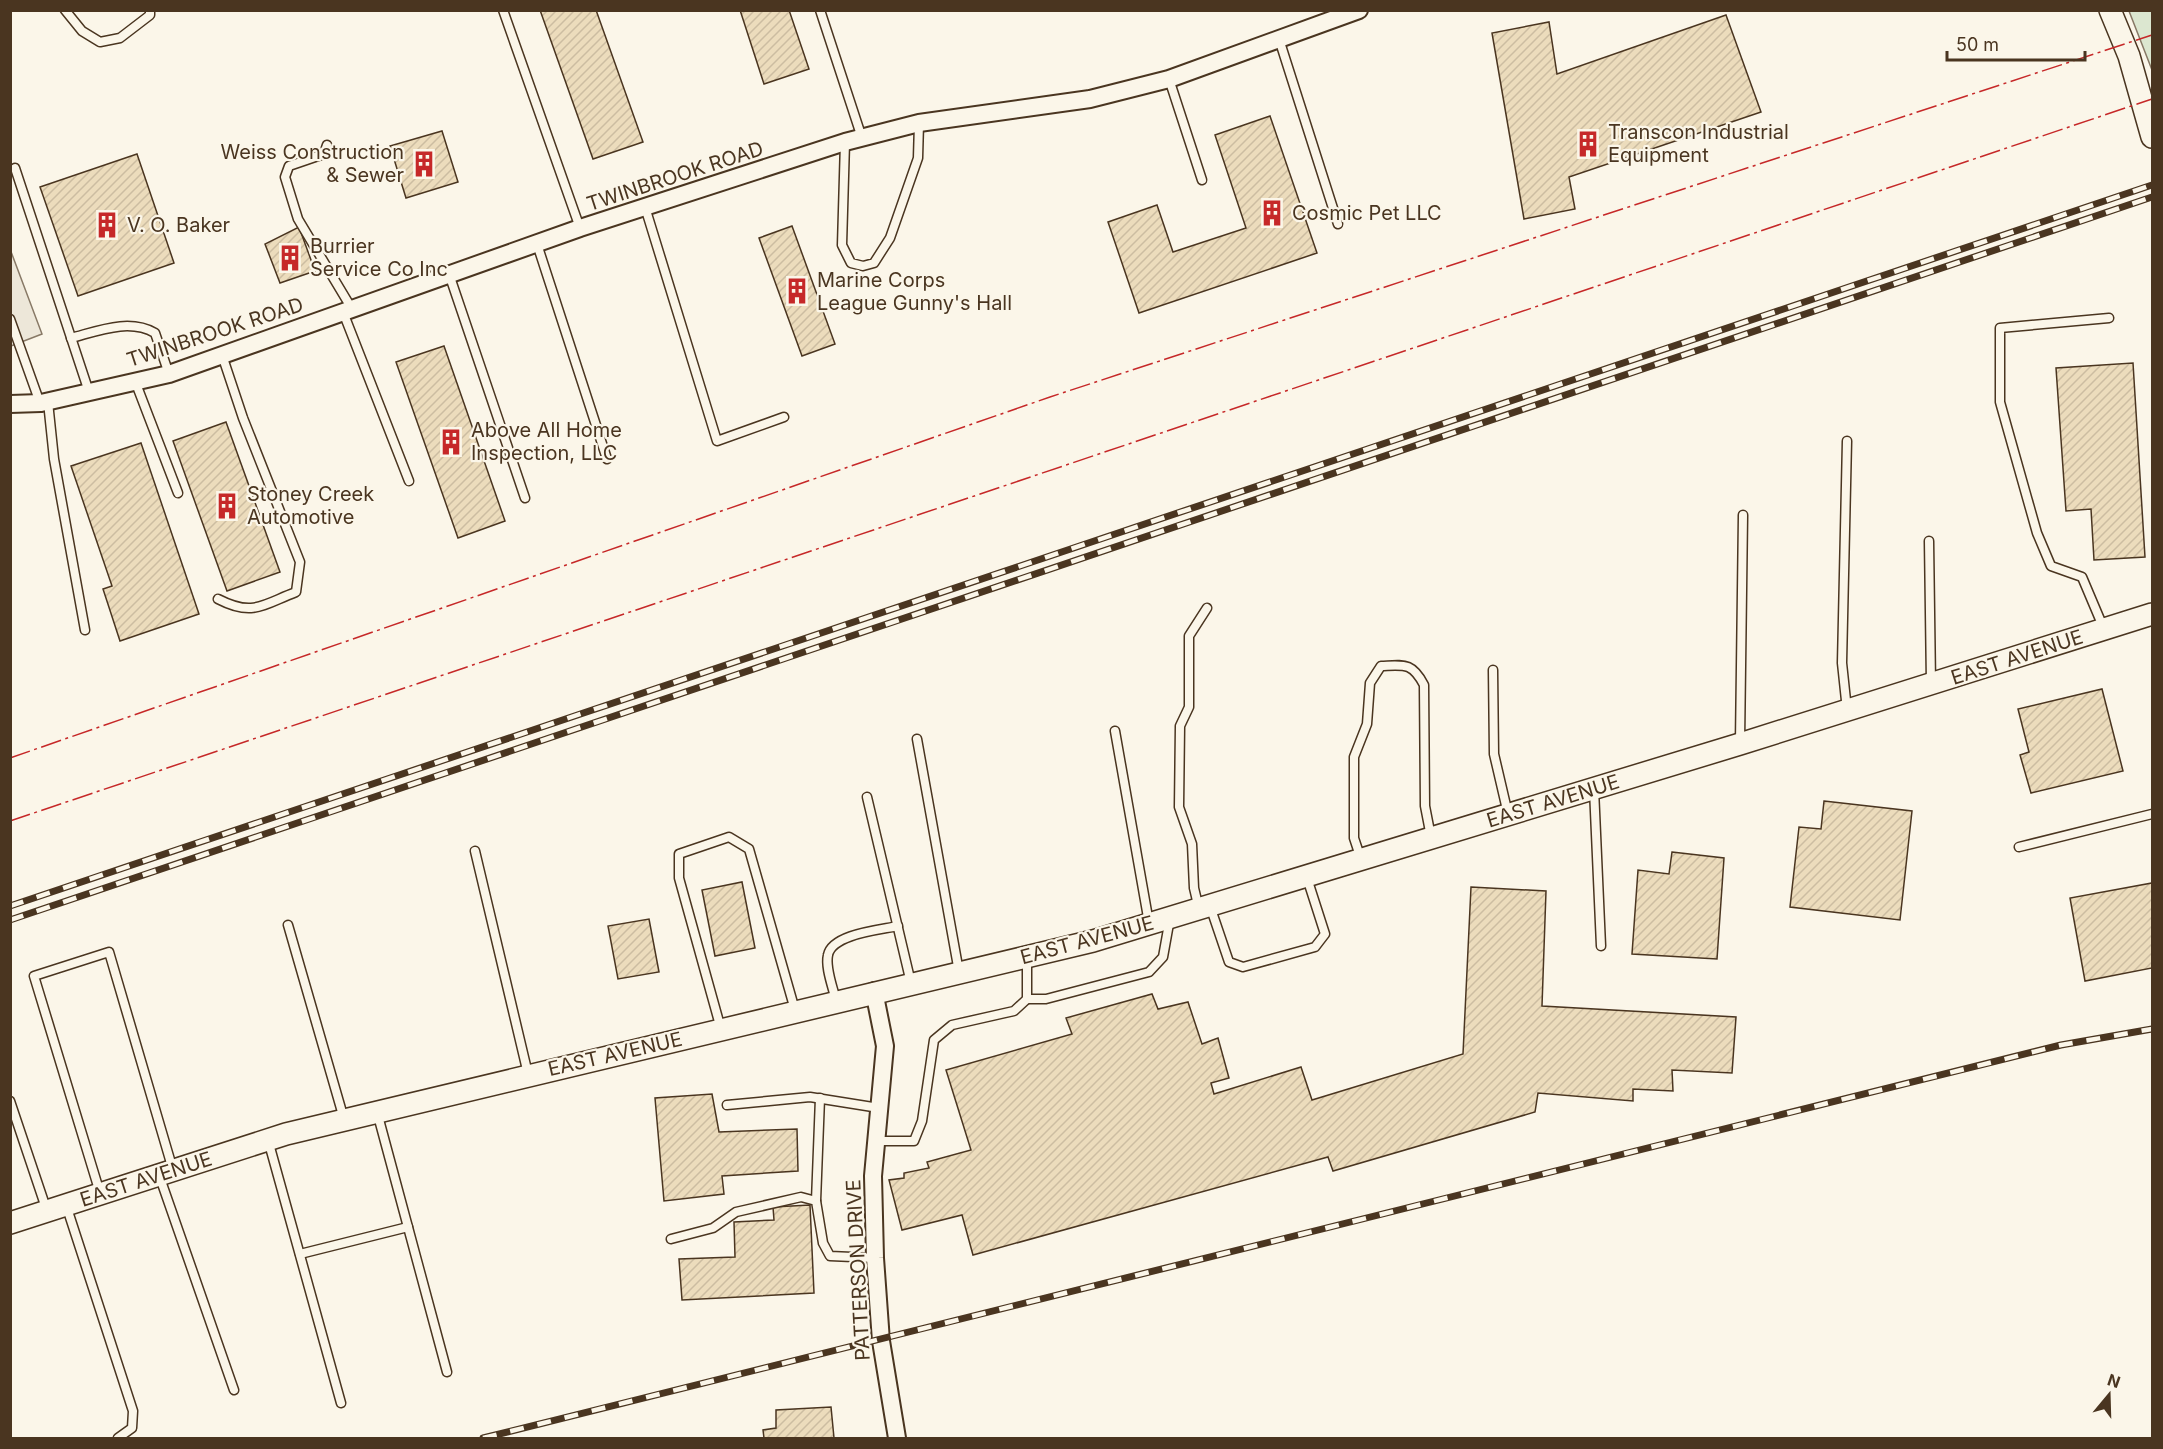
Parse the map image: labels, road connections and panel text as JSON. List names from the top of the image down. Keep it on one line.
{"streets":{"street":["TWINBROOK ROAD","EAST AVENUE","PATTERSON DRIVE"]},"crossings":[["EAST AVENUE","PATTERSON DRIVE"]],"places":{"building":["Transcon Industrial Equipment","Weiss Construction & Sewer","Cosmic Pet LLC","V. O. Baker","Burrier Service Co Inc","Marine Corps League Gunny's Hall","Above All Home Inspection, LLC","Stoney Creek Automotive"]},"scale_bar":"50 m","north":"top"}
